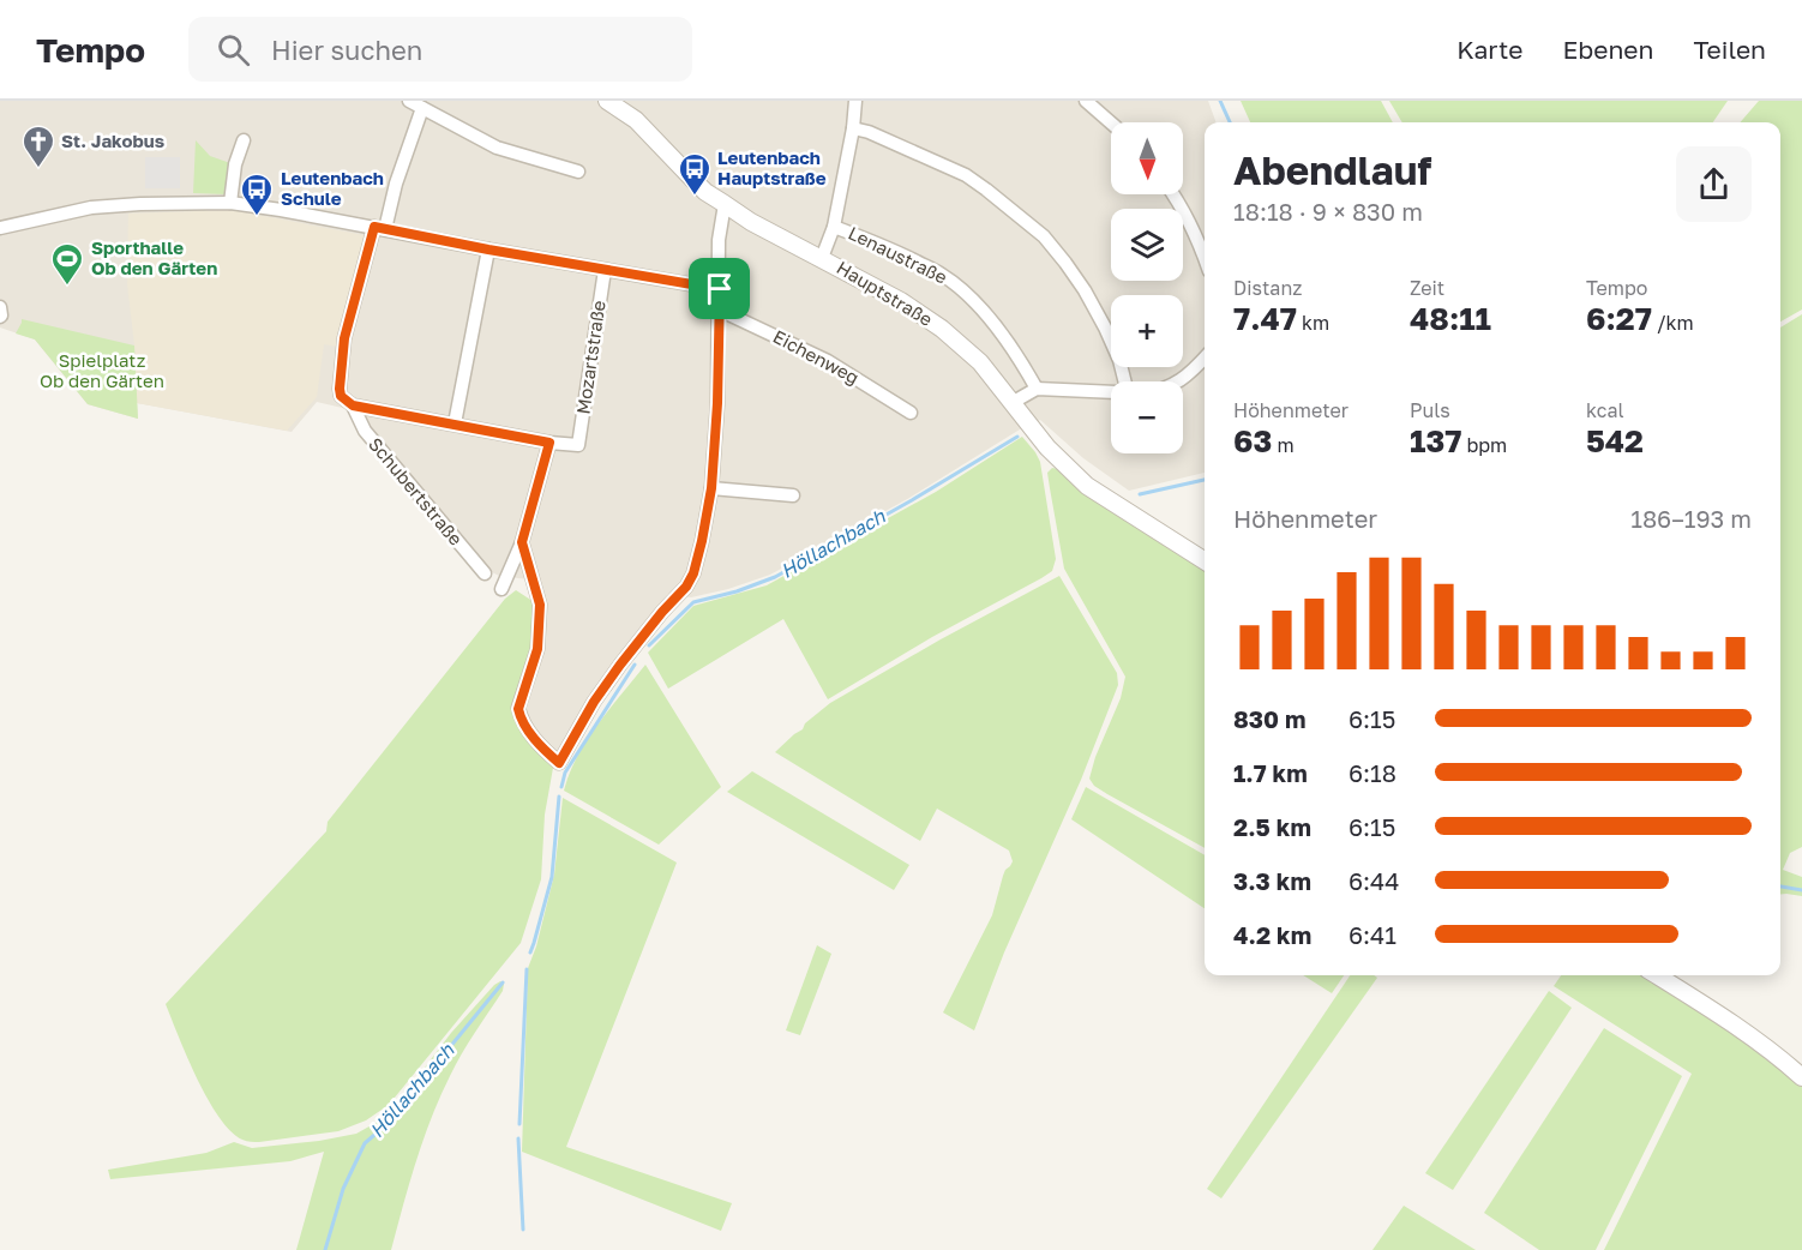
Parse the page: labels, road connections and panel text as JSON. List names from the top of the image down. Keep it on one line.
{"streets":{"street":["Lenaustraße","Hauptstraße","Mozartstraße","Eichenweg","Schubertstraße"]},"water":["Höllachbach"],"parks":["Spielplatz Ob den Gärten"],"places":{"church":["St. Jakobus"],"bus stop":["Leutenbach Hauptstraße","Leutenbach Schule"],"sports":["Sporthalle Ob den Gärten"]},"north":"bottom","page":{"header":"Tempo","search":"Hier suchen","nav":["Karte","Ebenen","Teilen"],"map_buttons":["+","−"],"heading":["Abendlauf","18:18 · 9 × 830 m"],"stats":[["Distanz","7.47 km"],["Zeit","48:11"],["Tempo","6:27 /km"],["Höhenmeter","63 m"],["Puls","137 bpm"],["kcal","542"]],"chart":["Höhenmeter","186–193 m"],"list":[{"name":"830 m","note":"6:15"},{"name":"1.7 km","note":"6:18"},{"name":"2.5 km","note":"6:15"},{"name":"3.3 km","note":"6:44"},{"name":"4.2 km","note":"6:41"}]}}
